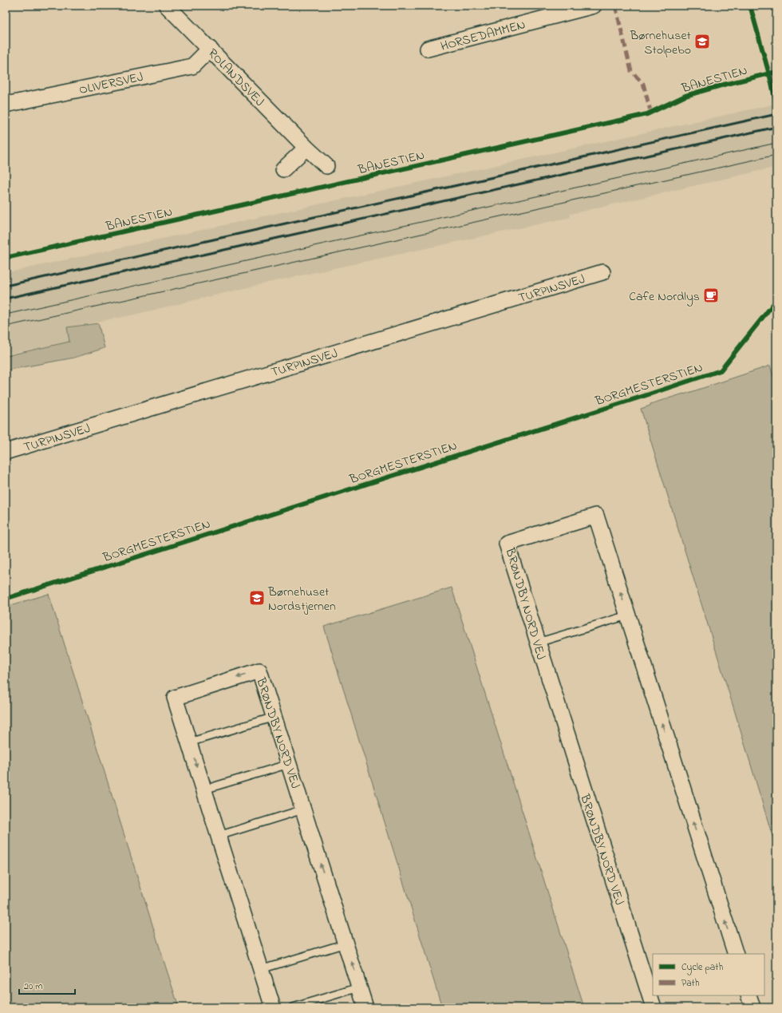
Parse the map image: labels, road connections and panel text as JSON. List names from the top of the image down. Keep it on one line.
{"streets":{"street":["HORSEDAMMEN","ROLANDSVEJ","OLIVERSVEJ","TURPINSVEJ","BRØNDBY NORD VEJ"],"cycle path":["BANESTIEN","BORGMESTERSTIEN"]},"crossings":[["ROLANDSVEJ","OLIVERSVEJ"]],"places":{"school or university":["Børnehuset Stolpebo","Børnehuset Nordstjernen"],"cafe":["Cafe Nordlys"]},"legend":["Cycle path","Path"],"scale_bar":"20 m"}
